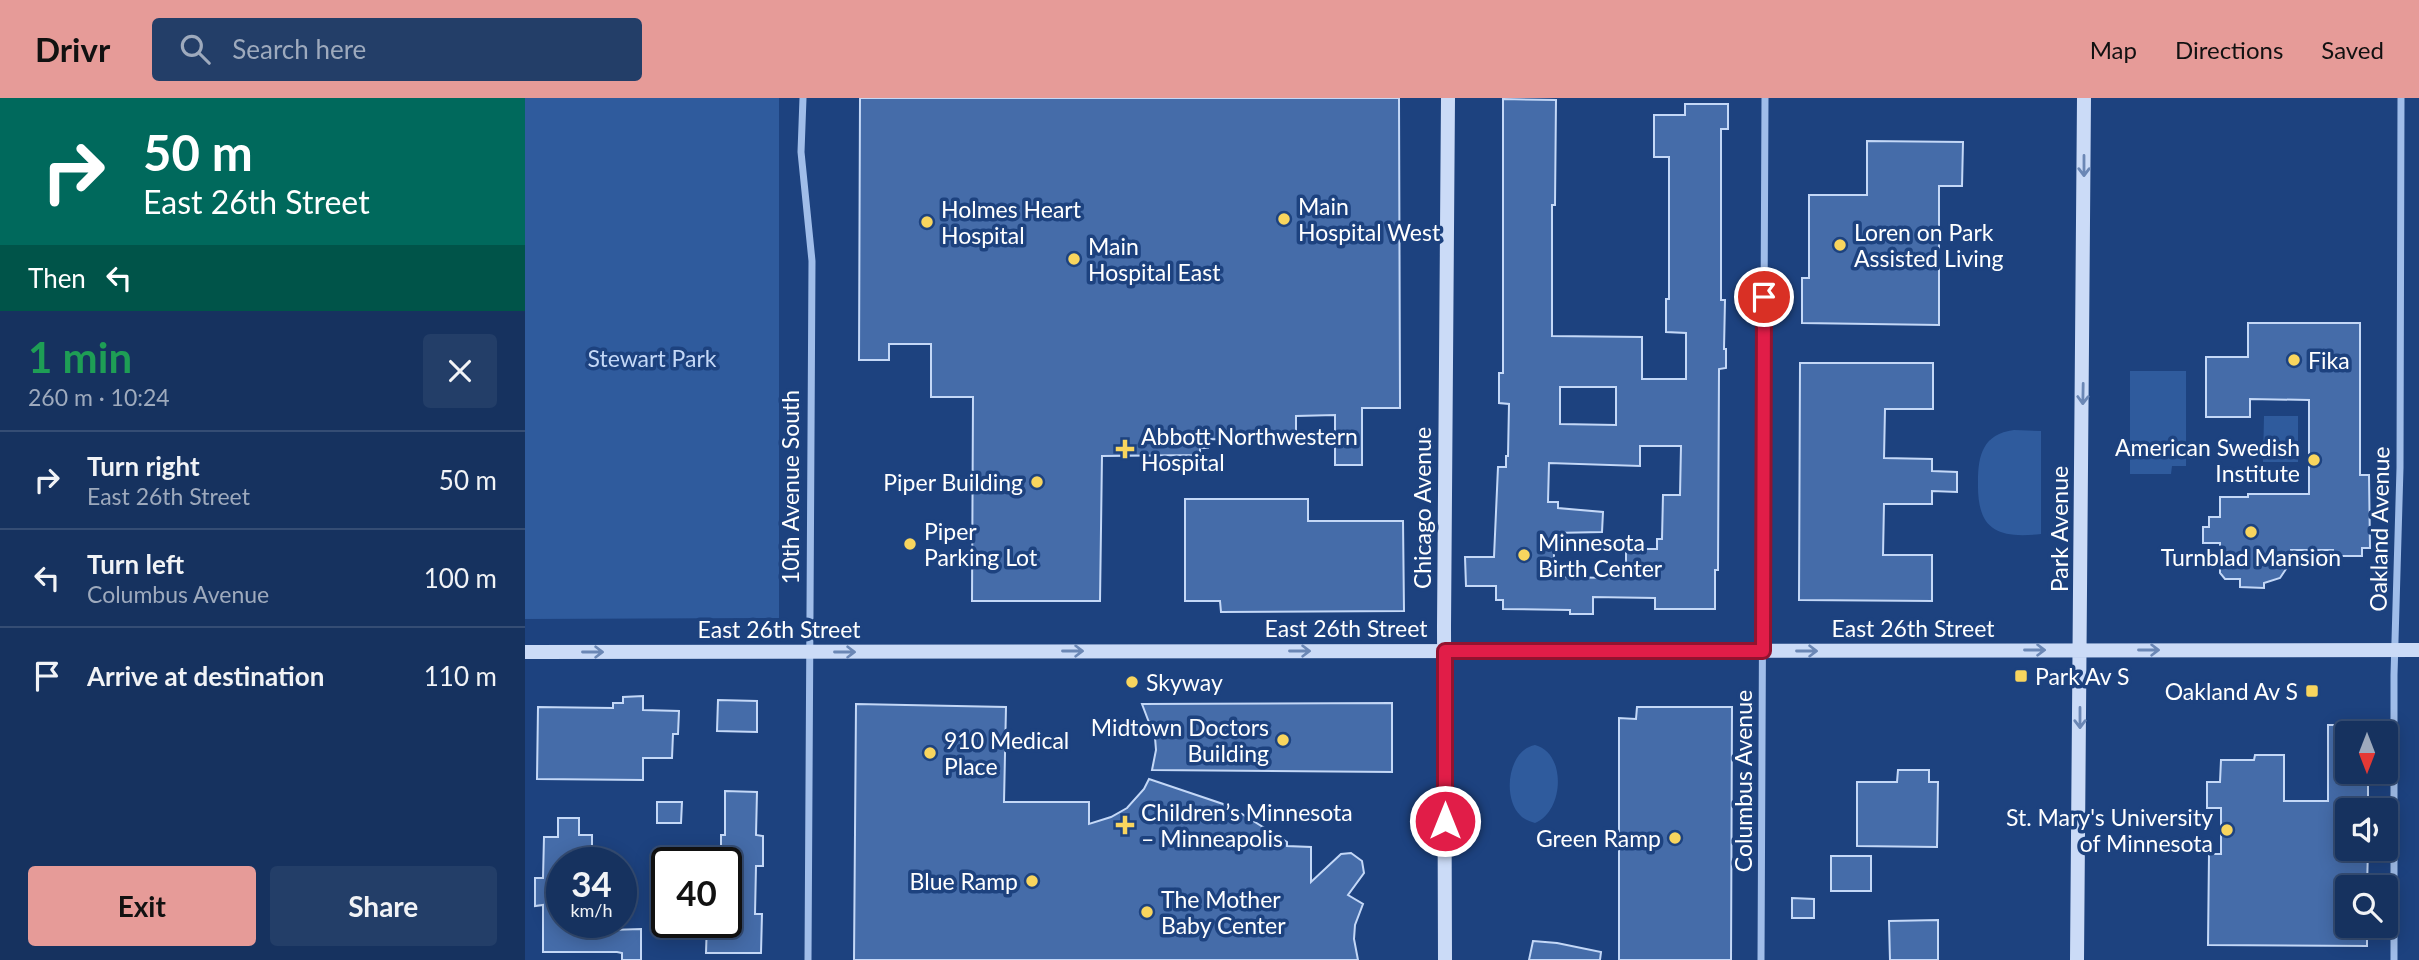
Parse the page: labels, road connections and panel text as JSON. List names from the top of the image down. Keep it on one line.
{"streets":{"street":["10th Avenue South","Chicago Avenue","Park Avenue","Oakland Avenue","East 26th Street","Columbus Avenue"]},"crossings":[["10th Avenue South","East 26th Street"],["Chicago Avenue","East 26th Street"],["Park Avenue","East 26th Street"],["Oakland Avenue","East 26th Street"],["East 26th Street","Columbus Avenue"]],"one_way":["Park Avenue","East 26th Street"],"parks":["Stewart Park"],"places":{"other":["Main Hospital West","Holmes Heart Hospital","Loren on Park Assisted Living","Main Hospital East","Fika","American Swedish Institute","Piper Building","Turnblad Mansion","Piper Parking Lot","Minnesota Birth Center","Skyway","Midtown Doctors Building","910 Medical Place","St. Mary's University of Minnesota","Green Ramp","Blue Ramp","The Mother Baby Center"],"health":["Abbott Northwestern Hospital","Children’s Minnesota – Minneapolis"],"transit":["Park Av S","Oakland Av S"]},"north":"bottom","page":{"header":"Drivr","search":"Search here","nav":["Map","Directions","Saved"],"turn":["50 m","East 26th Street"],"then":"Then","heading":["1 min","260 m · 10:24"],"list":[{"name":"Turn right","note":"East 26th Street","value":"50 m"},{"name":"Turn left","note":"Columbus Avenue","value":"100 m"},{"name":"Arrive at destination","value":"110 m"}],"speed":"34 km/h","limit":"40","buttons":["Exit","Share"]}}
